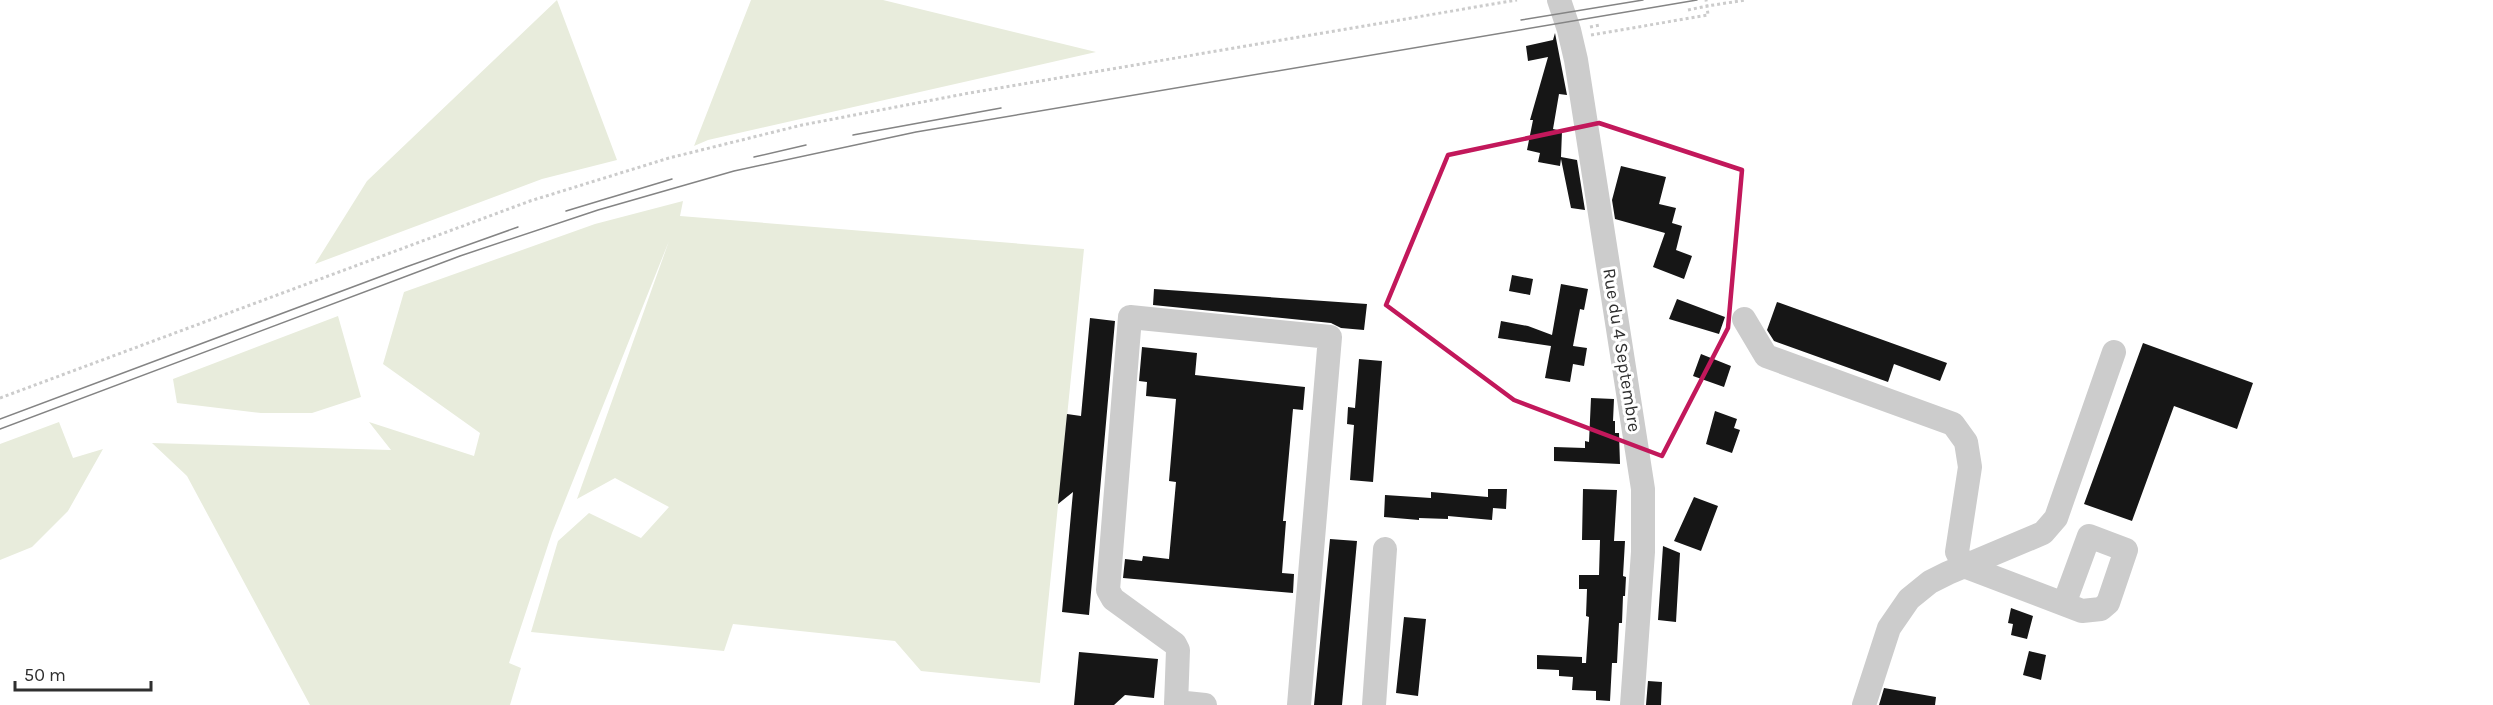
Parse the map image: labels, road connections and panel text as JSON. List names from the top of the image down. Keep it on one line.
{"streets":{"street":["Rue du 4 Septembre"]},"scale_bar":"50 m"}
